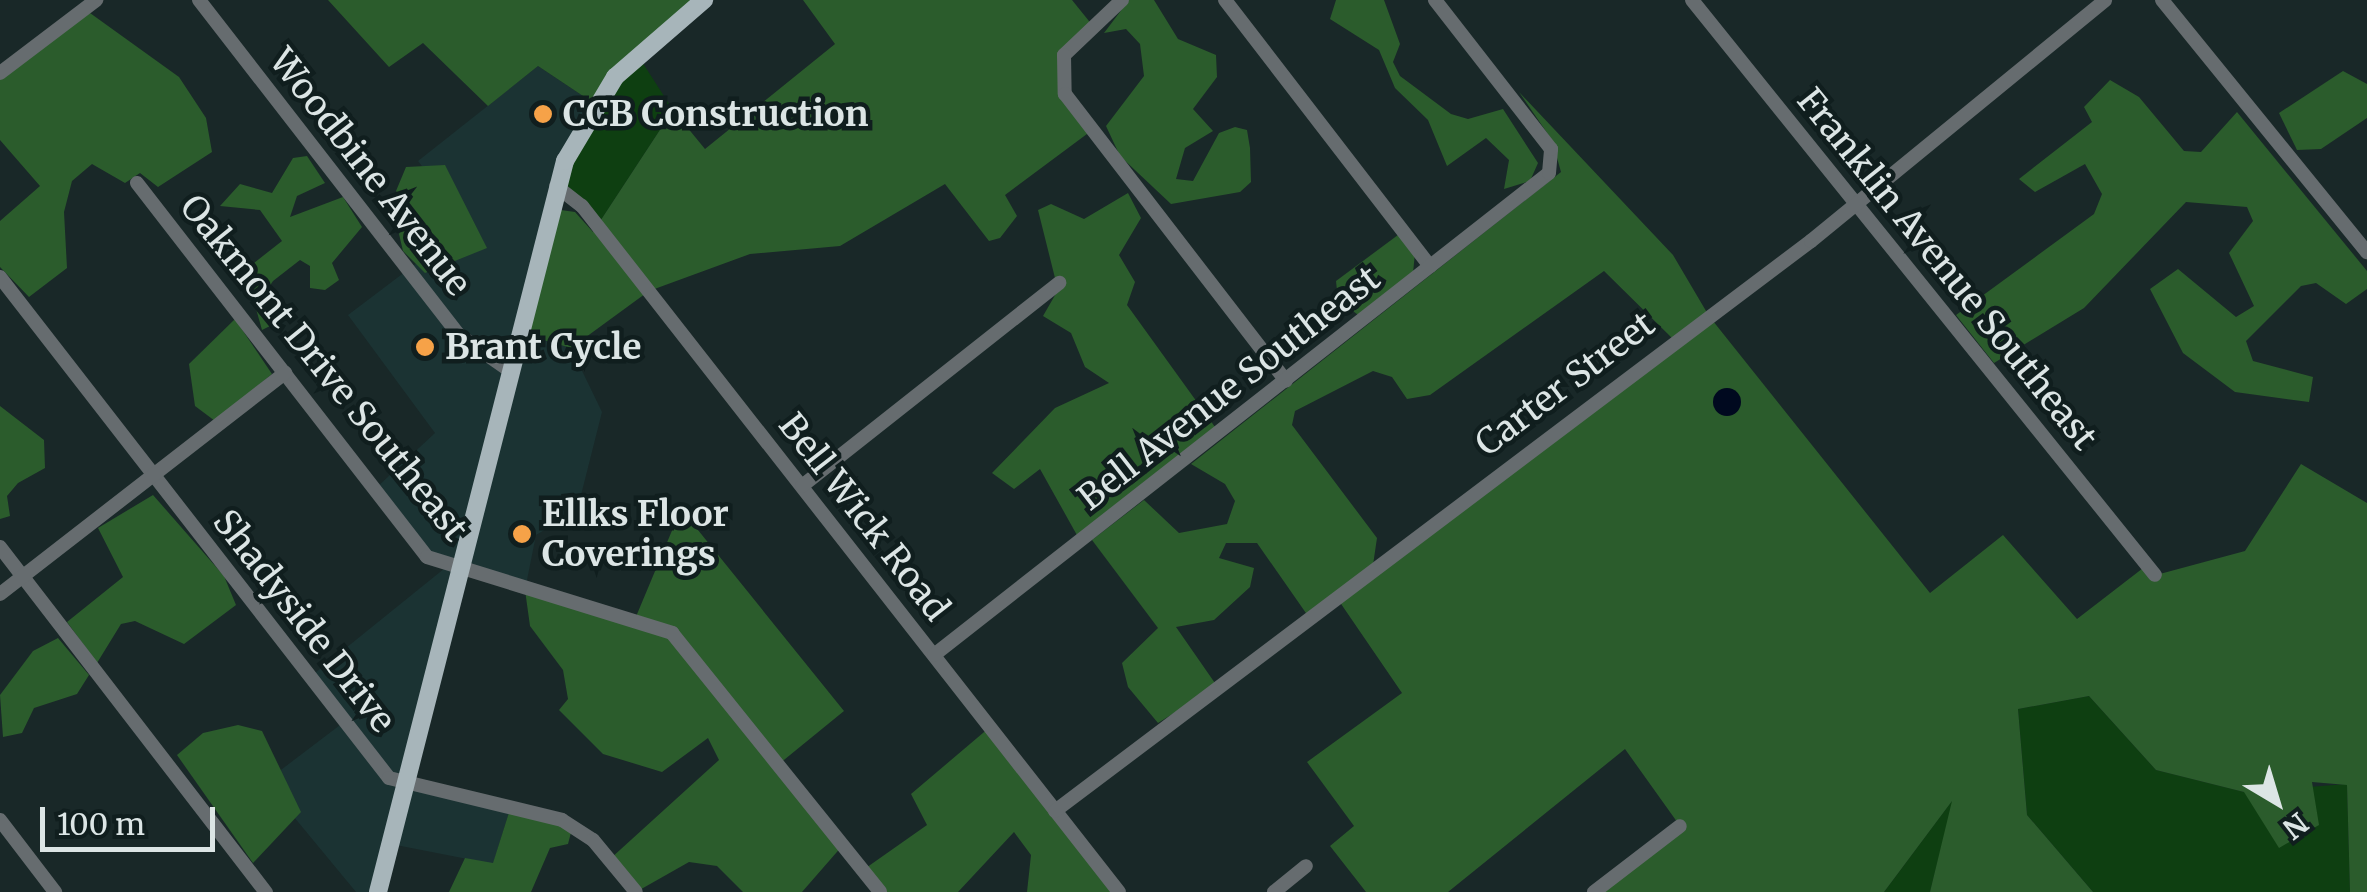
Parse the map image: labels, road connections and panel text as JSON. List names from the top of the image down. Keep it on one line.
{"streets":{"street":["Woodbine Avenue","Franklin Avenue Southeast","Oakmont Drive Southeast","Carter Street","Bell Avenue Southeast","Bell Wick Road","Shadyside Drive"]},"crossings":[["Franklin Avenue Southeast","Carter Street"],["Carter Street","Bell Wick Road"],["Bell Avenue Southeast","Bell Wick Road"]],"places":["CCB Construction","Brant Cycle","Ellks Floor Coverings"],"scale_bar":"100 m","north":"bottom right"}
